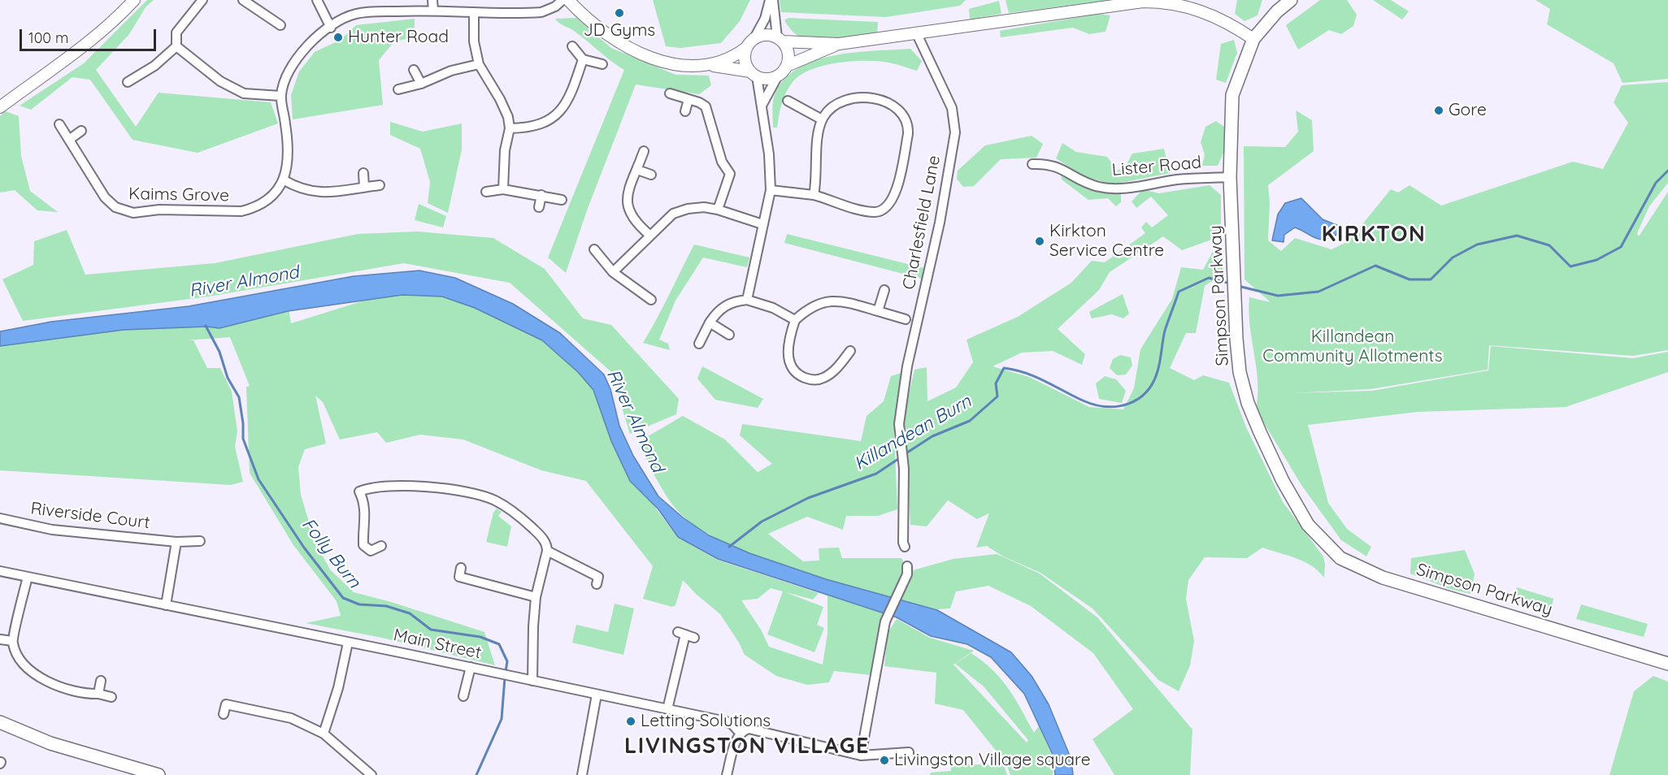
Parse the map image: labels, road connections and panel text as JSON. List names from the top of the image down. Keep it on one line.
{"streets":{"main road":["Simpson Parkway"],"street":["Lister Road","Kaims Grove","Charlesfield Lane","Riverside Court","Main Street"]},"crossings":[["Lister Road","Simpson Parkway"]],"districts":["KIRKTON","LIVINGSTON VILLAGE"],"water":["River Almond","Killandean Burn","Folly Burn"],"parks":["Killandean Community Allotments"],"places":["JD Gyms","Hunter Road","Gore","Kirkton Service Centre","Letting Solutions","Livingston Village square"],"scale_bar":"100 m"}
